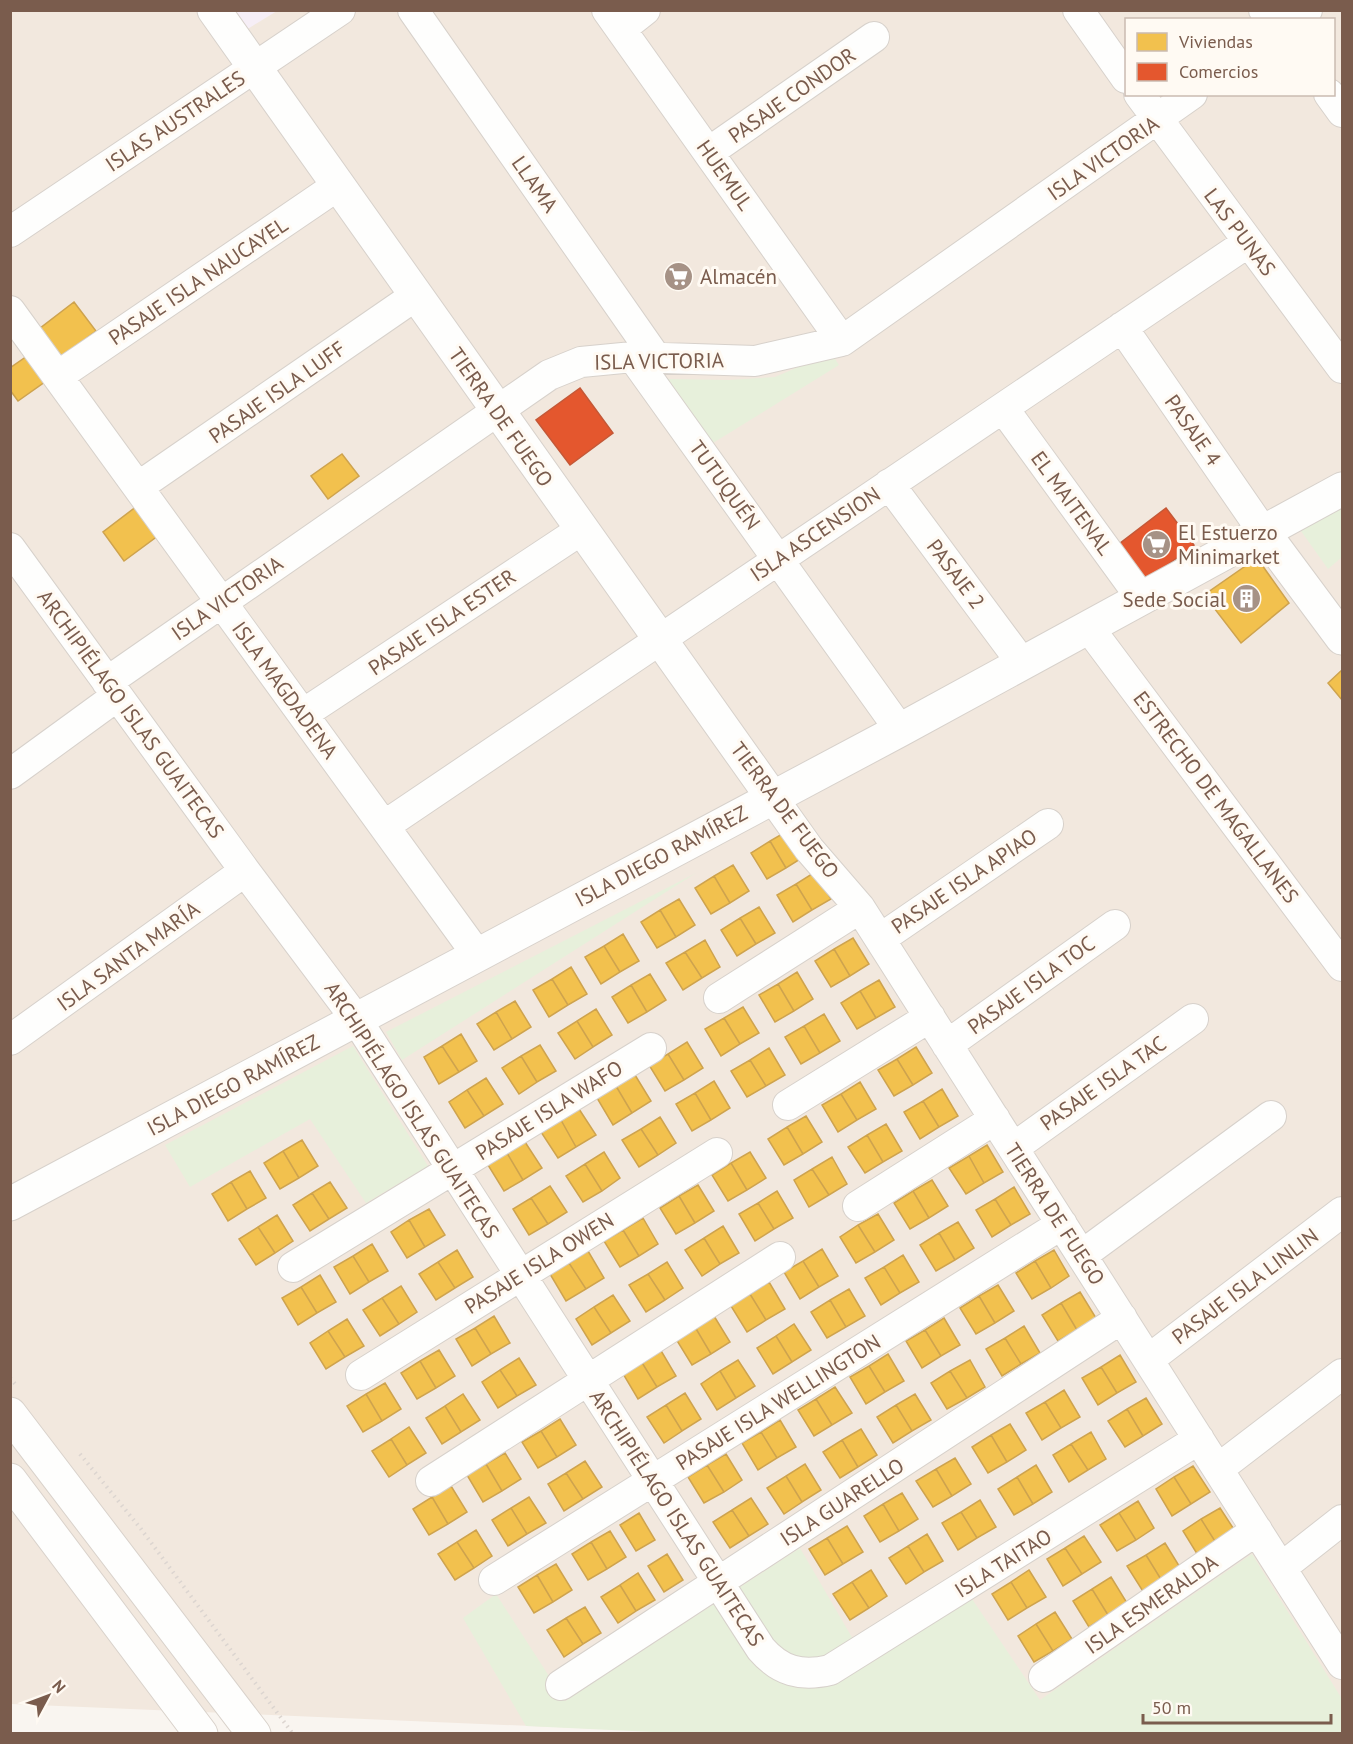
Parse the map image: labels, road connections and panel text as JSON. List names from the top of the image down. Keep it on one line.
{"streets":{"street":["PASAJE CONDOR","ISLAS AUSTRALES","ISLA VICTORIA","HUEMUL","LLAMA","LAS PUNAS","PASAJE ISLA NAUCAYEL","PASAJE ISLA LUFF","TIERRA DE FUEGO","PASAJE 4","TUTUQUÉN","EL MAITENAL","ISLA ASCENSION","PASAJE 2","PASAJE ISLA ESTER","ISLA MAGDADENA","ARCHIPIÉLAGO ISLAS GUAITECAS","ESTRECHO DE MAGALLANES","ISLA DIEGO RAMÍREZ","PASAJE ISLA APIAO","ISLA SANTA MARÍA","PASAJE ISLA TOC","PASAJE ISLA TAC","PASAJE ISLA WAFO","PASAJE ISLA OWEN","PASAJE ISLA LINLIN","PASAJE ISLA WELLINGTON","ISLA GUARELLO","ISLA TAITAO","ISLA ESMERALDA"]},"crossings":[["PASAJE CONDOR","HUEMUL"],["ISLAS AUSTRALES","TIERRA DE FUEGO"],["ISLA VICTORIA","HUEMUL"],["ISLA VICTORIA","LLAMA"],["ISLA VICTORIA","LAS PUNAS"],["ISLA VICTORIA","TIERRA DE FUEGO"],["ISLA VICTORIA","TUTUQUÉN"],["ISLA VICTORIA","ISLA MAGDADENA"],["ISLA VICTORIA","ARCHIPIÉLAGO ISLAS GUAITECAS"],["LLAMA","TUTUQUÉN"],["LAS PUNAS","ISLA ASCENSION"],["PASAJE ISLA NAUCAYEL","TIERRA DE FUEGO"],["PASAJE ISLA NAUCAYEL","ISLA MAGDADENA"],["PASAJE ISLA LUFF","TIERRA DE FUEGO"],["PASAJE ISLA LUFF","ISLA MAGDADENA"],["TIERRA DE FUEGO","ISLA ASCENSION"],["TIERRA DE FUEGO","PASAJE ISLA ESTER"],["TIERRA DE FUEGO","ISLA DIEGO RAMÍREZ"],["TIERRA DE FUEGO","PASAJE ISLA APIAO"],["TIERRA DE FUEGO","PASAJE ISLA TOC"],["TIERRA DE FUEGO","PASAJE ISLA TAC"],["TIERRA DE FUEGO","PASAJE ISLA LINLIN"],["TIERRA DE FUEGO","PASAJE ISLA WELLINGTON"],["TIERRA DE FUEGO","ISLA GUARELLO"],["TIERRA DE FUEGO","ISLA TAITAO"],["TIERRA DE FUEGO","ISLA ESMERALDA"],["PASAJE 4","ISLA ASCENSION"],["PASAJE 4","ISLA DIEGO RAMÍREZ"],["TUTUQUÉN","ISLA ASCENSION"],["TUTUQUÉN","ISLA DIEGO RAMÍREZ"],["EL MAITENAL","ISLA ASCENSION"],["EL MAITENAL","ISLA DIEGO RAMÍREZ"],["ISLA ASCENSION","PASAJE 2"],["ISLA ASCENSION","ISLA MAGDADENA"],["PASAJE 2","ISLA DIEGO RAMÍREZ"],["PASAJE ISLA ESTER","ISLA MAGDADENA"],["ISLA MAGDADENA","ISLA DIEGO RAMÍREZ"],["ARCHIPIÉLAGO ISLAS GUAITECAS","ISLA DIEGO RAMÍREZ"],["ARCHIPIÉLAGO ISLAS GUAITECAS","ISLA SANTA MARÍA"],["ARCHIPIÉLAGO ISLAS GUAITECAS","PASAJE ISLA WAFO"],["ARCHIPIÉLAGO ISLAS GUAITECAS","PASAJE ISLA OWEN"],["ARCHIPIÉLAGO ISLAS GUAITECAS","PASAJE ISLA WELLINGTON"],["ARCHIPIÉLAGO ISLAS GUAITECAS","ISLA GUARELLO"],["ARCHIPIÉLAGO ISLAS GUAITECAS","ISLA TAITAO"],["ESTRECHO DE MAGALLANES","ISLA DIEGO RAMÍREZ"]],"places":{"supermarket":["Almacén","El Estuerzo Minimarket"],"building":["Sede Social"]},"legend":["Viviendas","Comercios"],"scale_bar":"50 m","north":"top right"}
